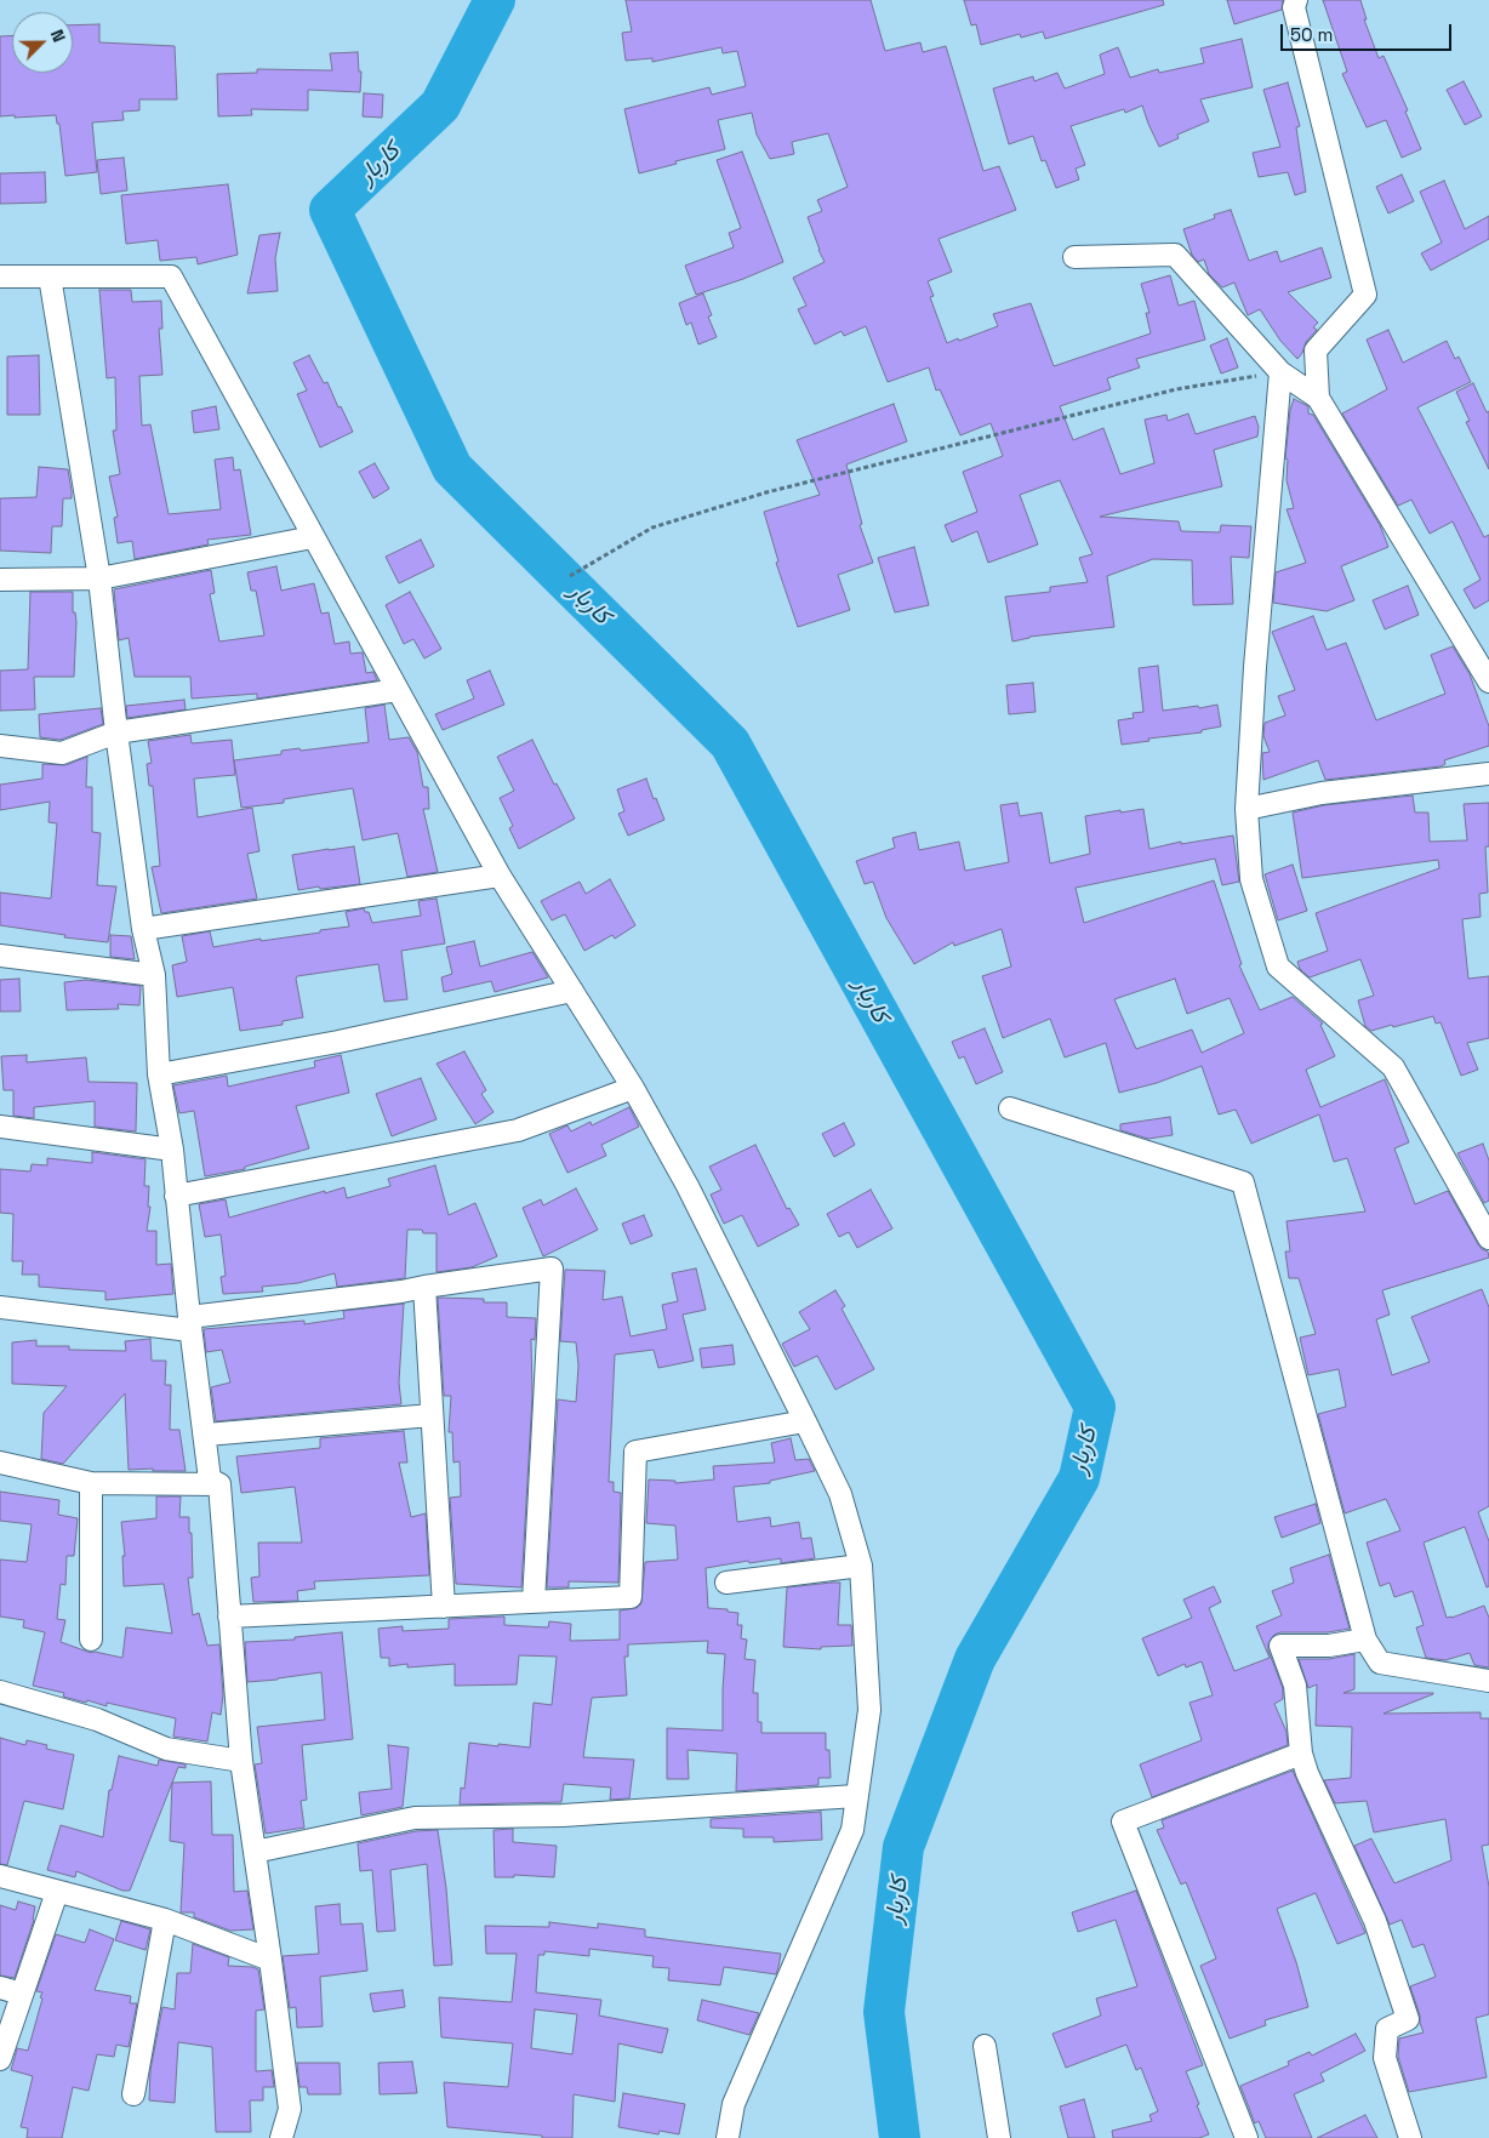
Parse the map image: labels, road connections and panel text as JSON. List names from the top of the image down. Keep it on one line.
{"water":["کاربار"],"scale_bar":"50 m","north":"top right"}
